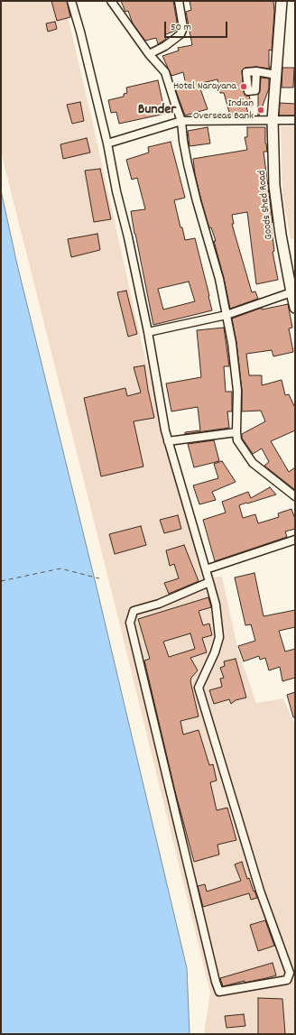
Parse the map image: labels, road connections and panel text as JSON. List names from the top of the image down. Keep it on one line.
{"streets":{"street":["Goods Shed Road"]},"districts":["Bunder"],"places":["Hotel Narayana","Indian Overseas Bank"],"scale_bar":"50 m"}
